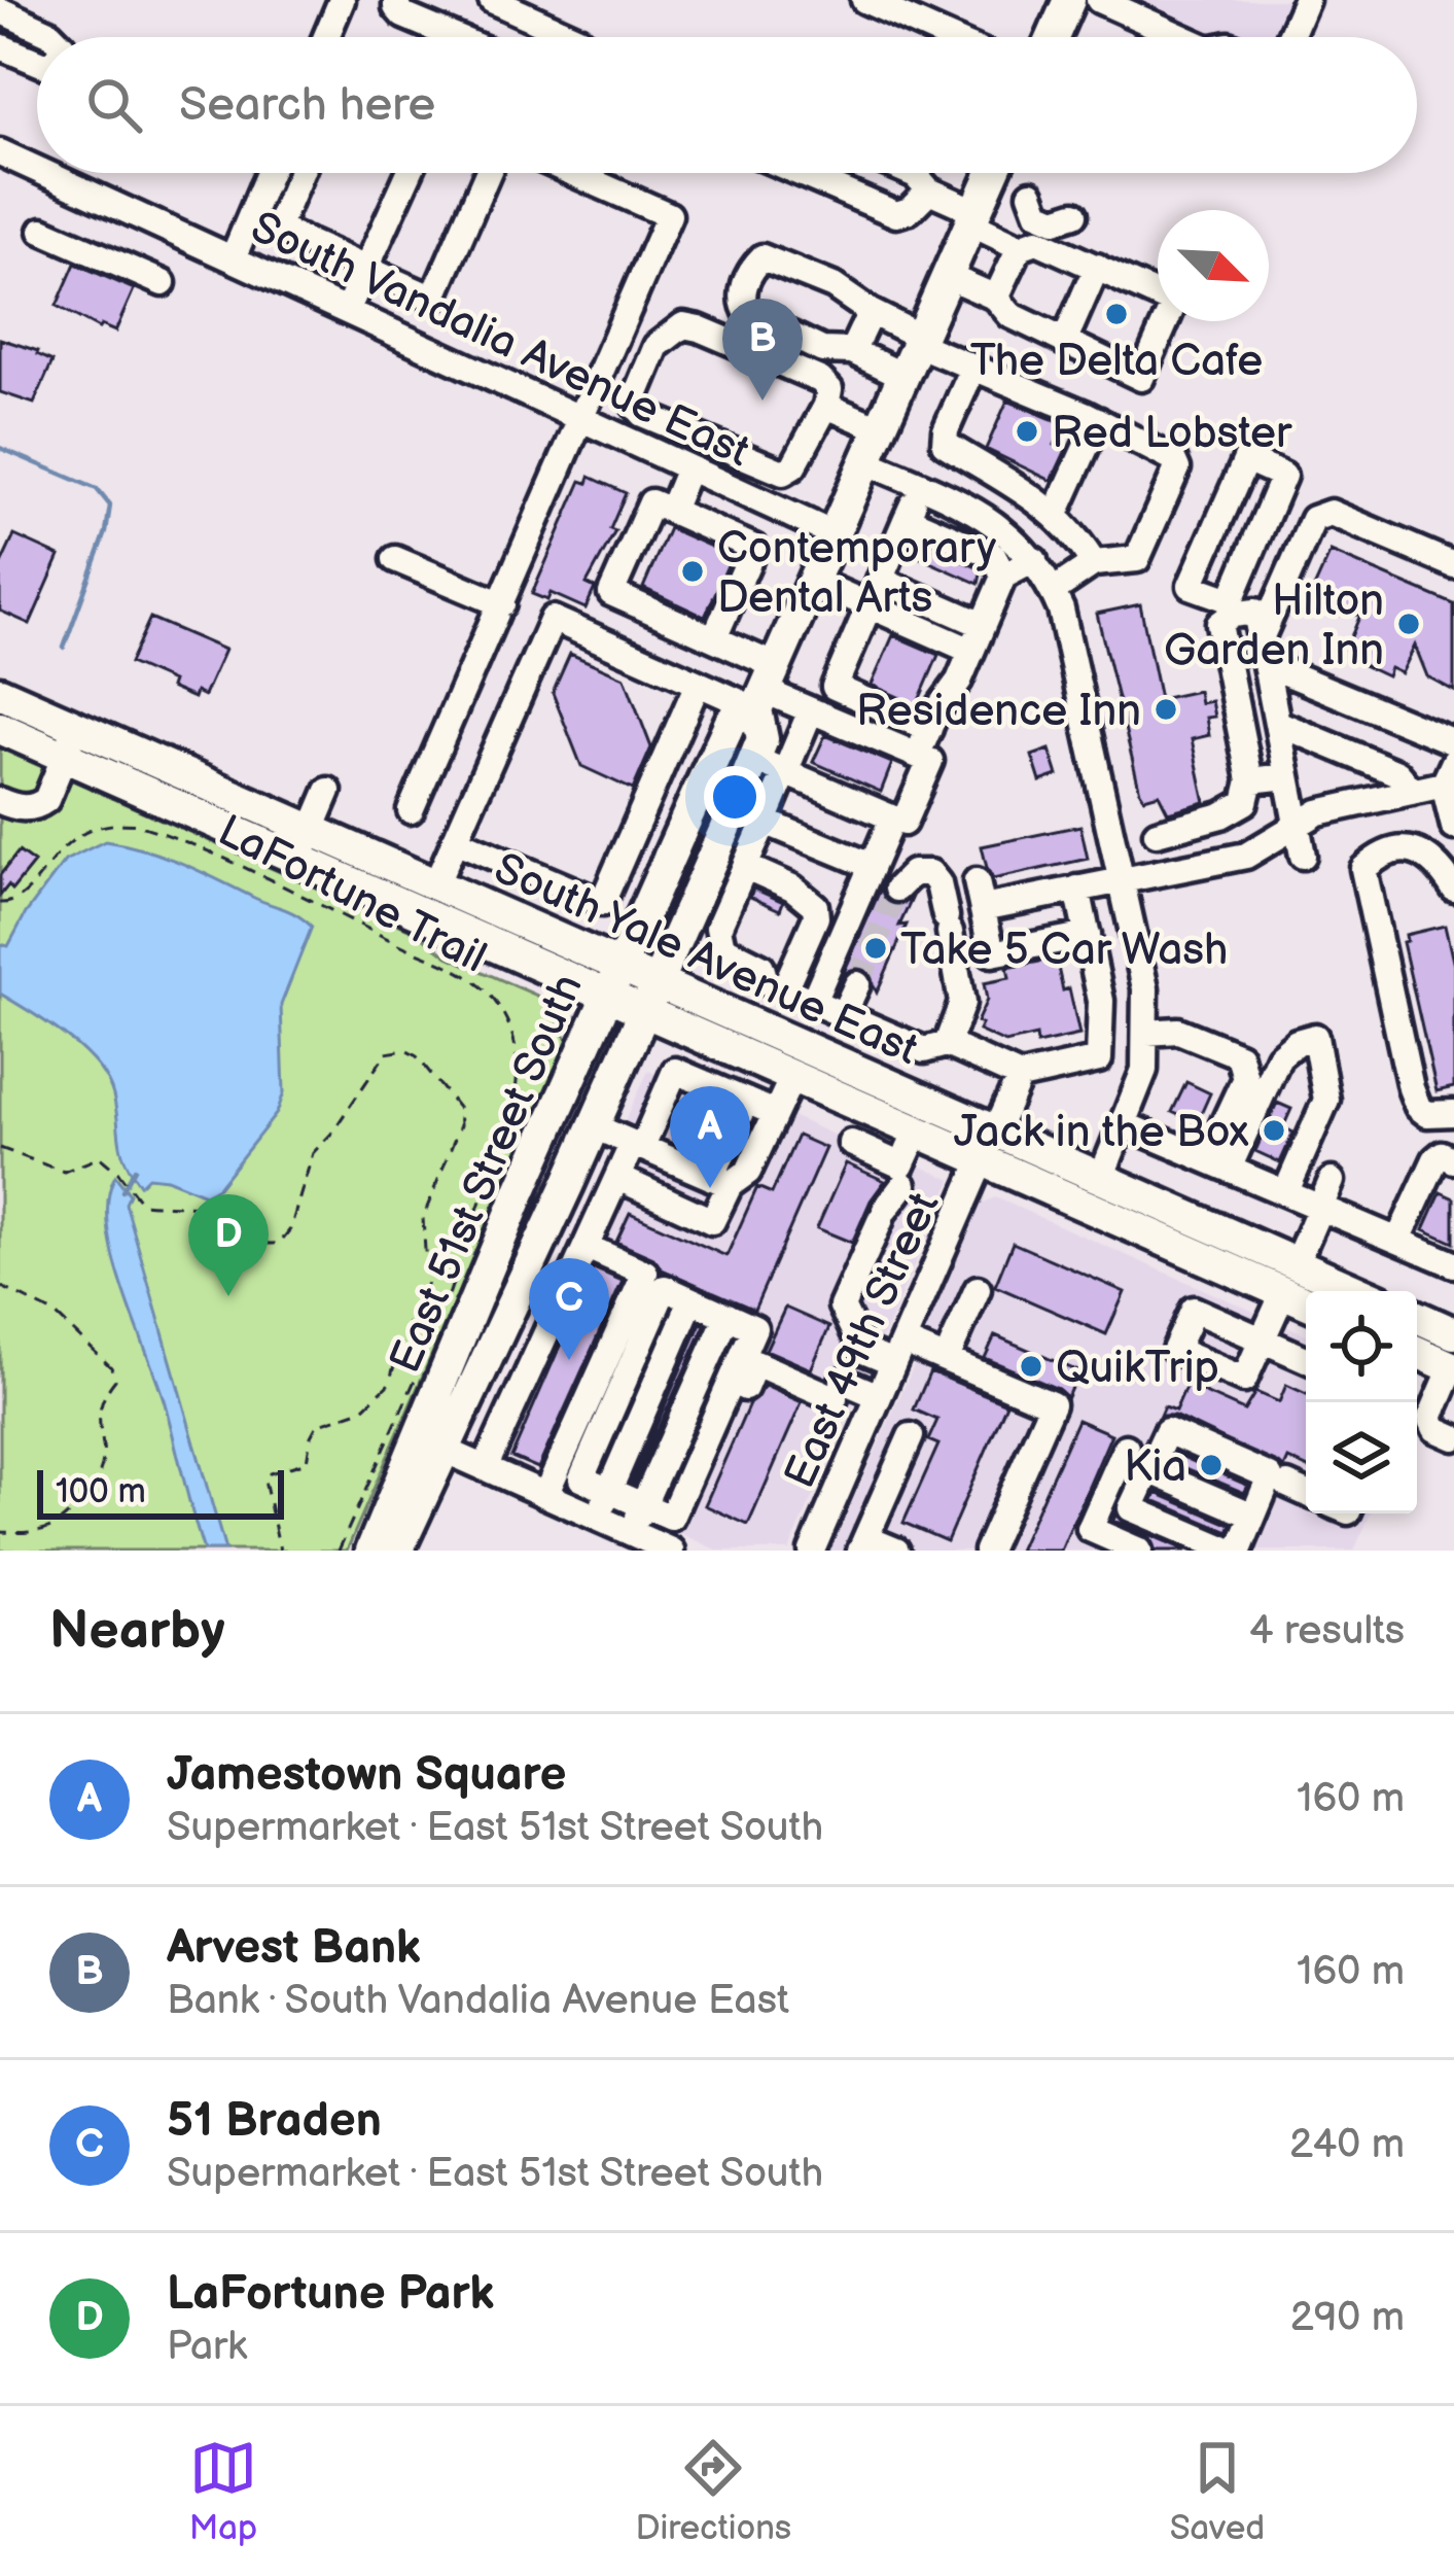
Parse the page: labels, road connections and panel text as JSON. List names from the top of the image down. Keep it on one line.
{"streets":{"main road":["South Yale Avenue East","East 51st Street South"],"street":["South Vandalia Avenue East","East 49th Street"],"path":["LaFortune Trail"]},"crossings":[["South Vandalia Avenue East","East 51st Street South"],["South Yale Avenue East","East 51st Street South"],["South Yale Avenue East","East 49th Street"]],"places":["The Delta Cafe","Red Lobster","Contemporary Dental Arts","Hilton Garden Inn","Residence Inn","Take 5 Car Wash","Jack in the Box","QuikTrip","Kia"],"scale_bar":"100 m","north":"bottom right","page":{"search":"Search here","pins":["B","A","D","C"],"scale":"100 m","heading":["Nearby","4 results"],"list":[{"mark":"A","name":"Jamestown Square","note":"Supermarket · East 51st Street South","value":"160 m"},{"mark":"B","name":"Arvest Bank","note":"Bank · South Vandalia Avenue East","value":"160 m"},{"mark":"C","name":"51 Braden","note":"Supermarket · East 51st Street South","value":"240 m"},{"mark":"D","name":"LaFortune Park","note":"Park","value":"290 m"}],"nav":["Map","Directions","Saved"]}}
